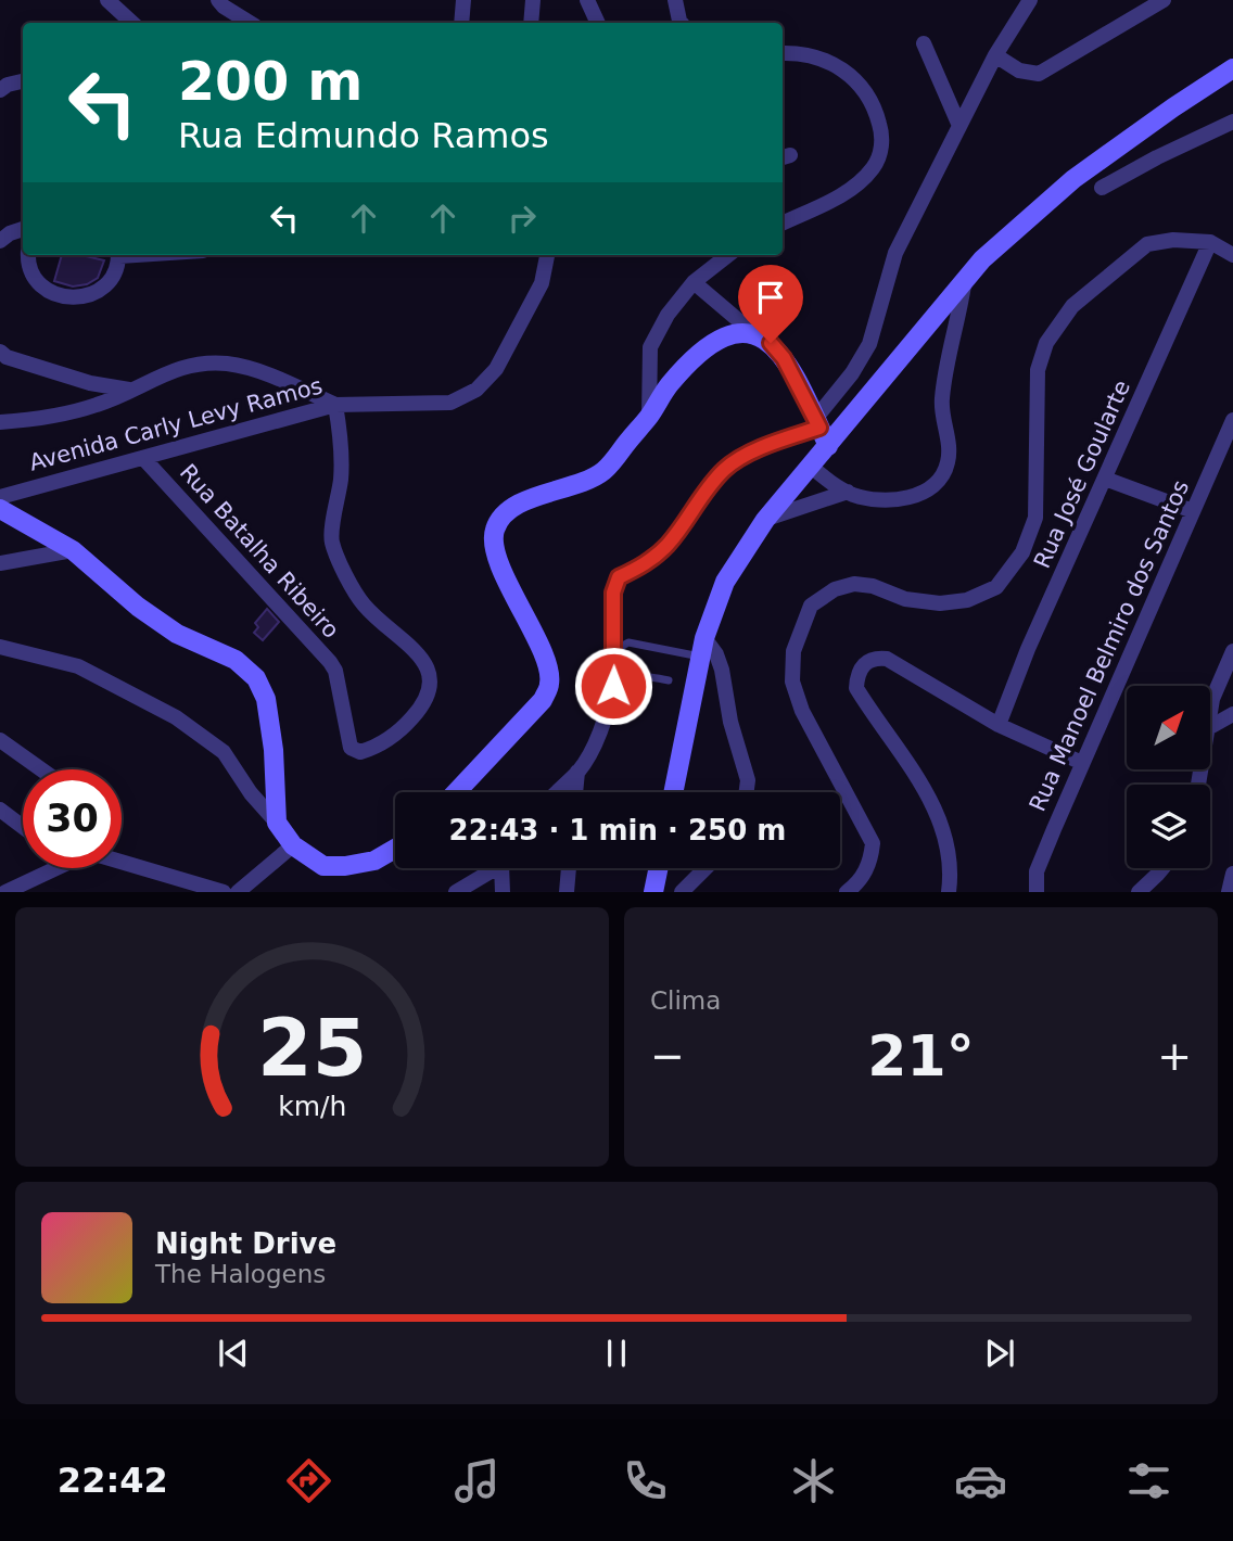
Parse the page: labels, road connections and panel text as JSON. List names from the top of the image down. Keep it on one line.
{"streets":{"street":["Avenida Carly Levy Ramos","Rua José Goularte","Rua Batalha Ribeiro","Rua Manoel Belmiro dos Santos"]},"crossings":[["Avenida Carly Levy Ramos","Rua Batalha Ribeiro"]],"north":"top right","page":{"turn":["200 m","Rua Edmundo Ramos"],"limit":"30","trip":"22:43 · 1 min · 250 m","tile":"Clima","heat":["−","21°","+"],"song":["Night Drive","The Halogens"],"tabs":"22:42","gauge":["25","km/h"]}}
